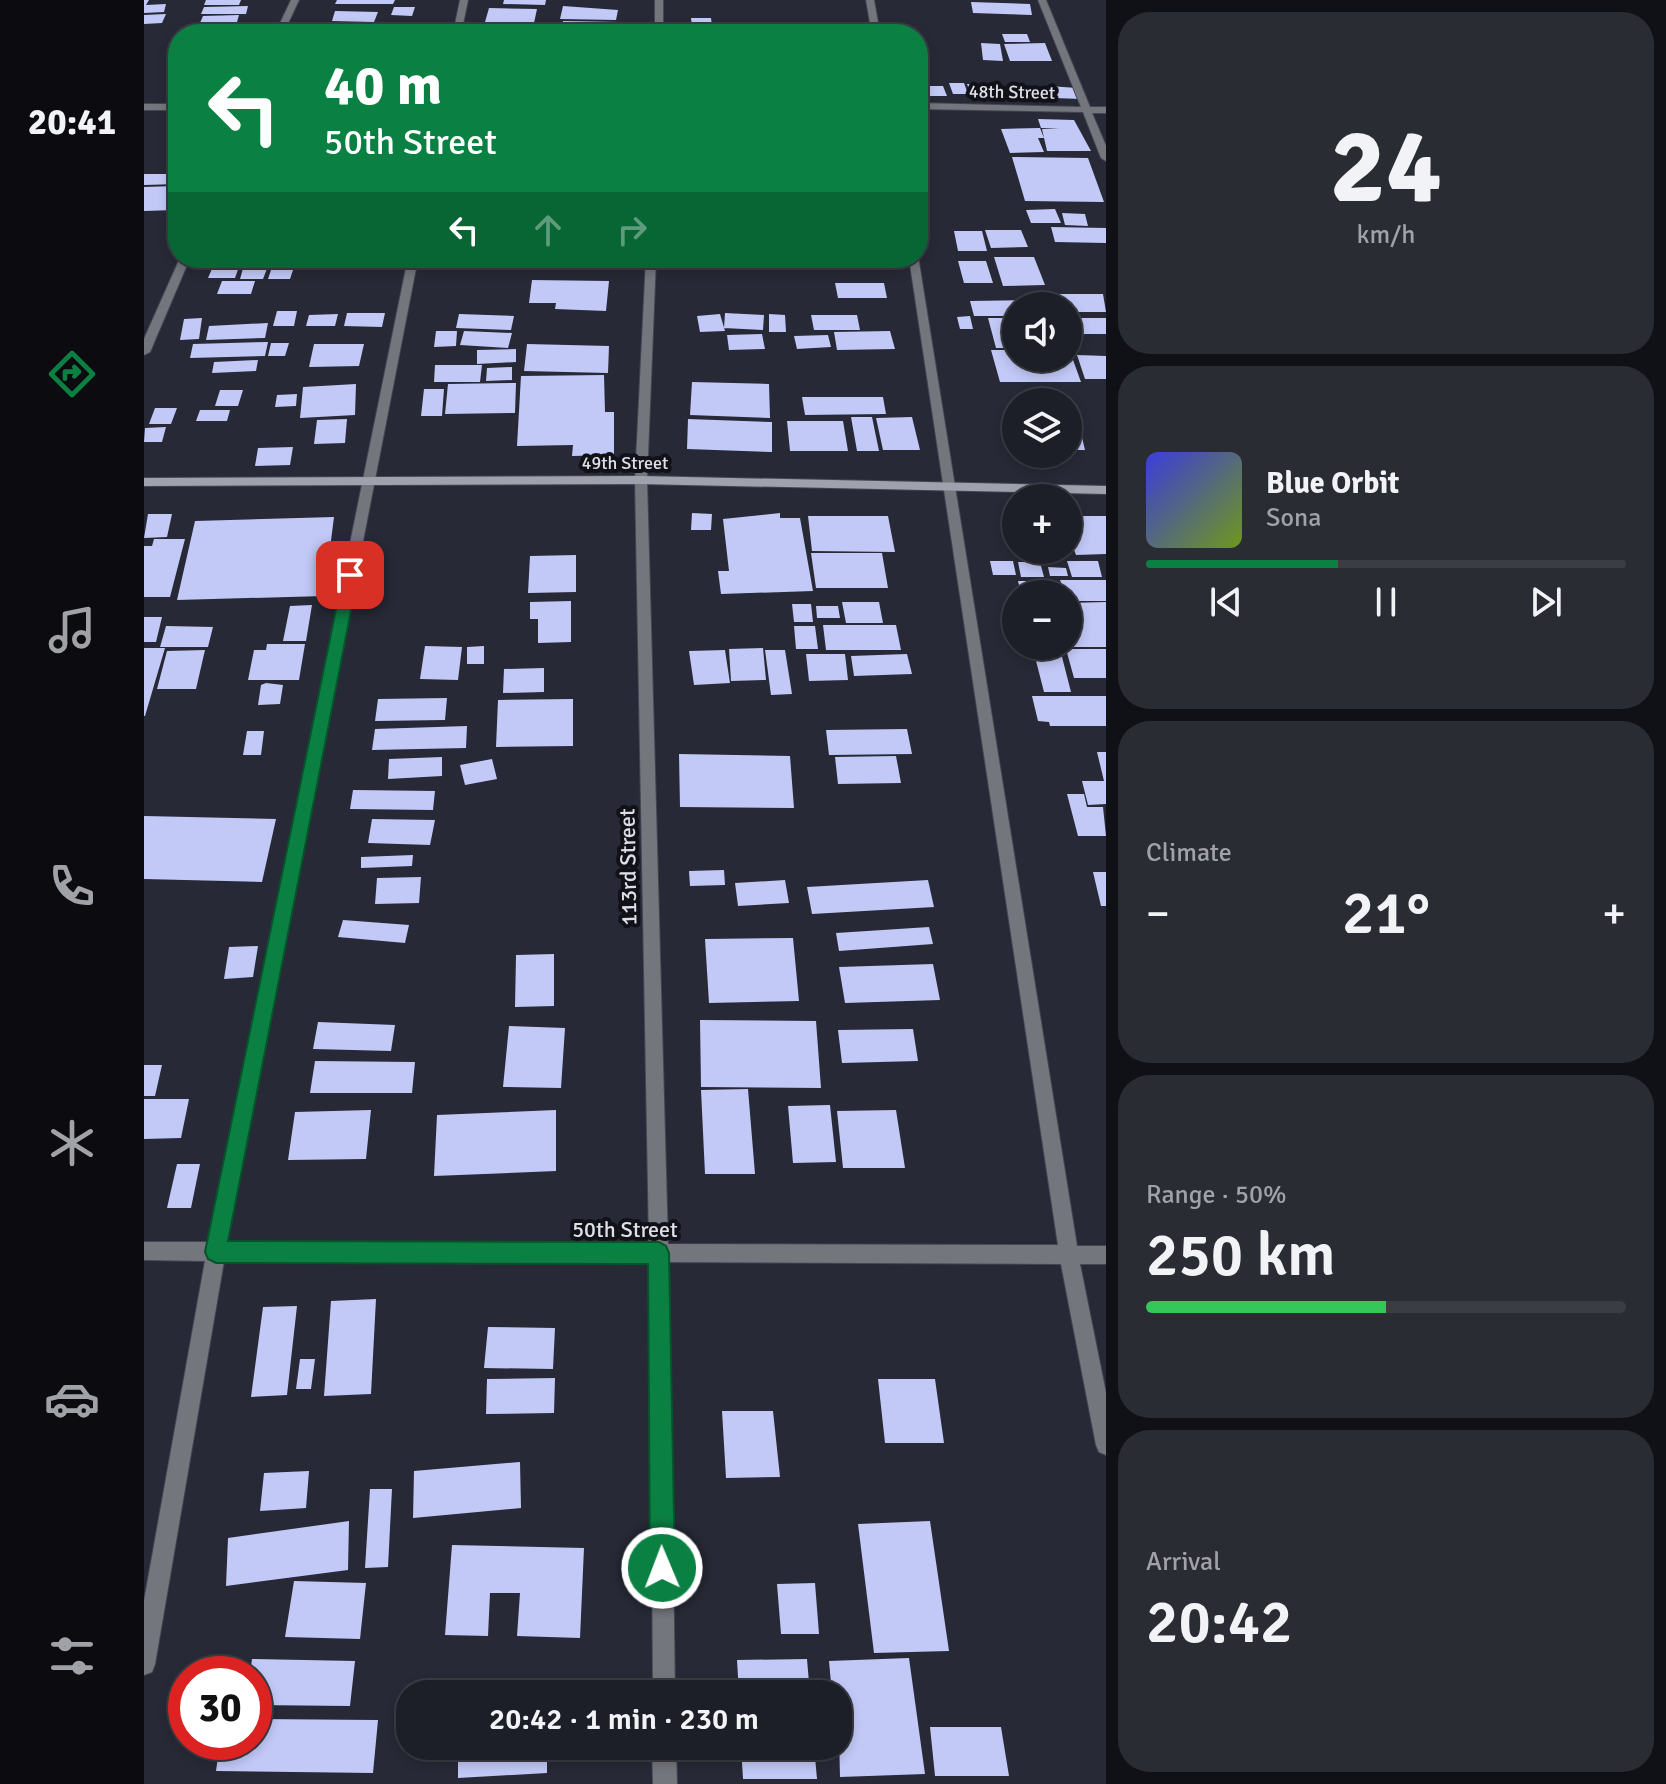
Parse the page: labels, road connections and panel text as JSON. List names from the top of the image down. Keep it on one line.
{"streets":{"main road":["49th Street"],"street":["48th Street","113rd Street","50th Street"]},"crossings":[["49th Street","113rd Street"],["113rd Street","50th Street"]],"page":{"tabs":"20:41","tile":[["24","km/h"],"Climate",["Range · 50%","250 km"],["Arrival","20:42"]],"turn":["40 m","50th Street"],"map_buttons":["+","−"],"song":["Blue Orbit","Sona"],"heat":["−","21°","+"],"limit":"30","trip":"20:42 · 1 min · 230 m"}}
